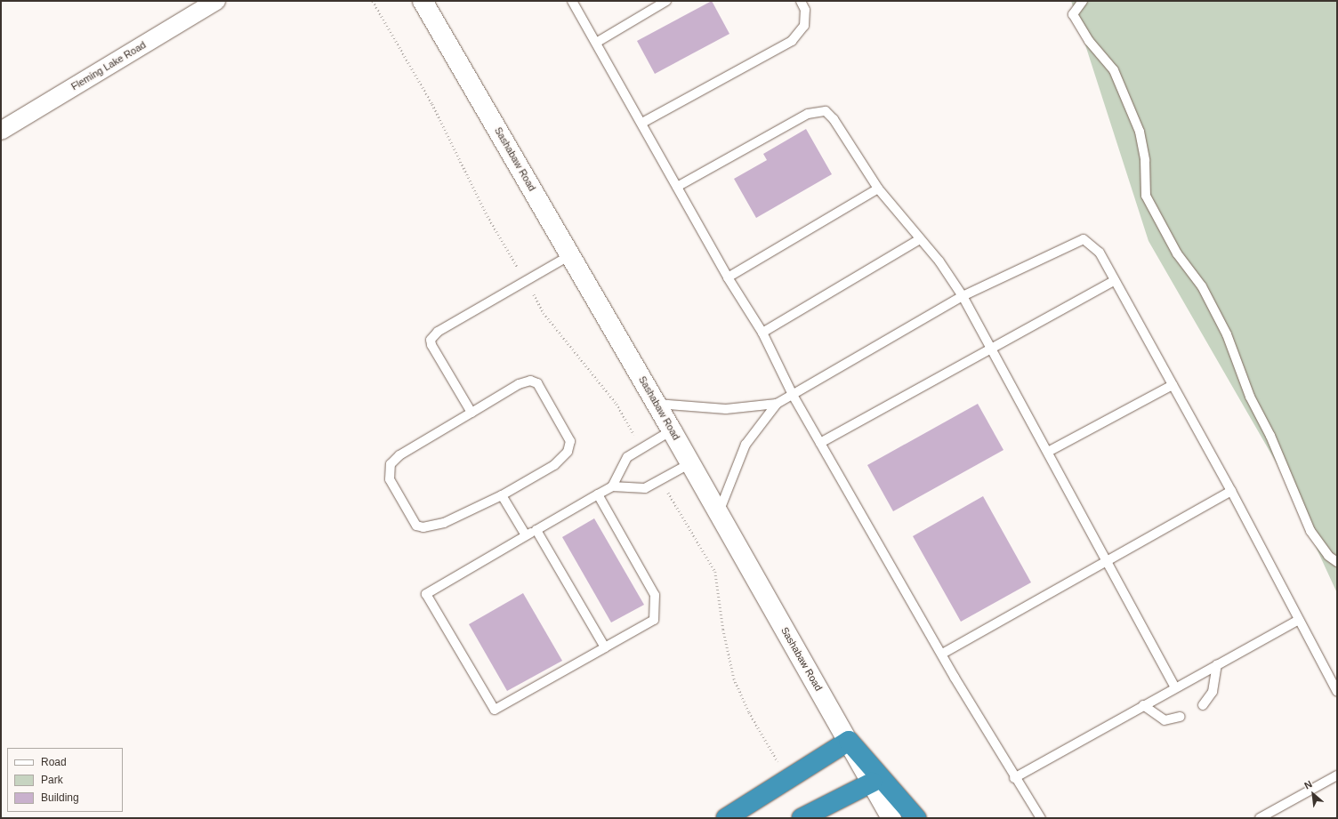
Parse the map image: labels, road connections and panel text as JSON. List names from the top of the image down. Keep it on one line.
{"streets":{"main road":["Sashabaw Road"],"street":["Fleming Lake Road"]},"legend":["Road","Park","Building"],"north":"top left"}
